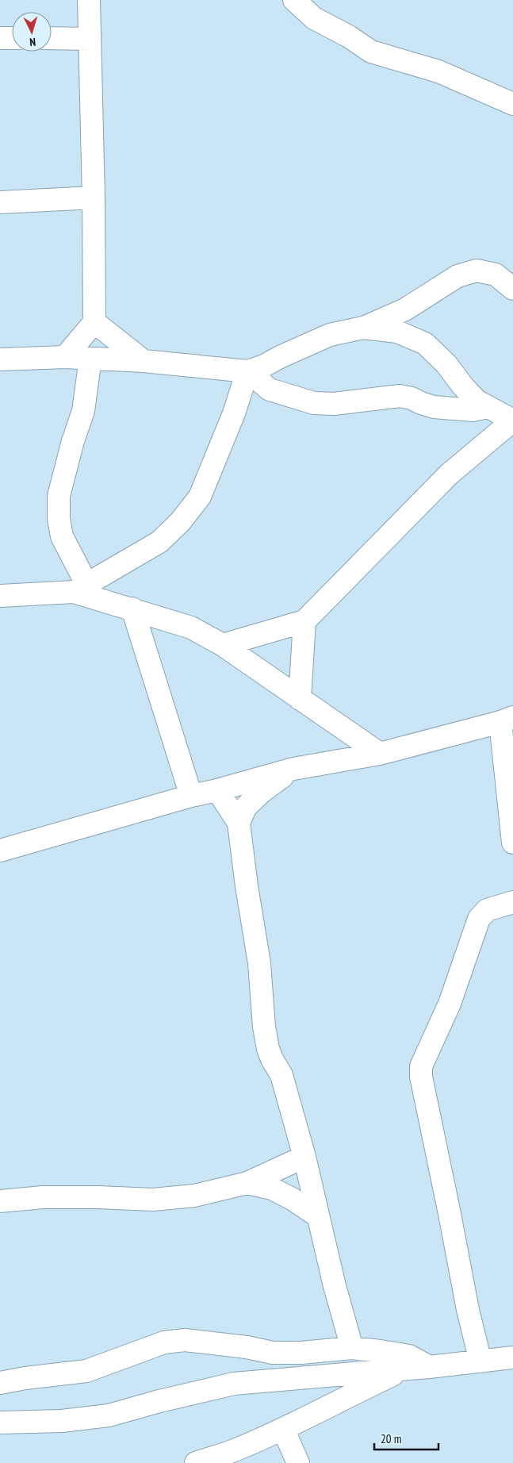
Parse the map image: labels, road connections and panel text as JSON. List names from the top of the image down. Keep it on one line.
{"scale_bar":"20 m","north":"bottom"}
